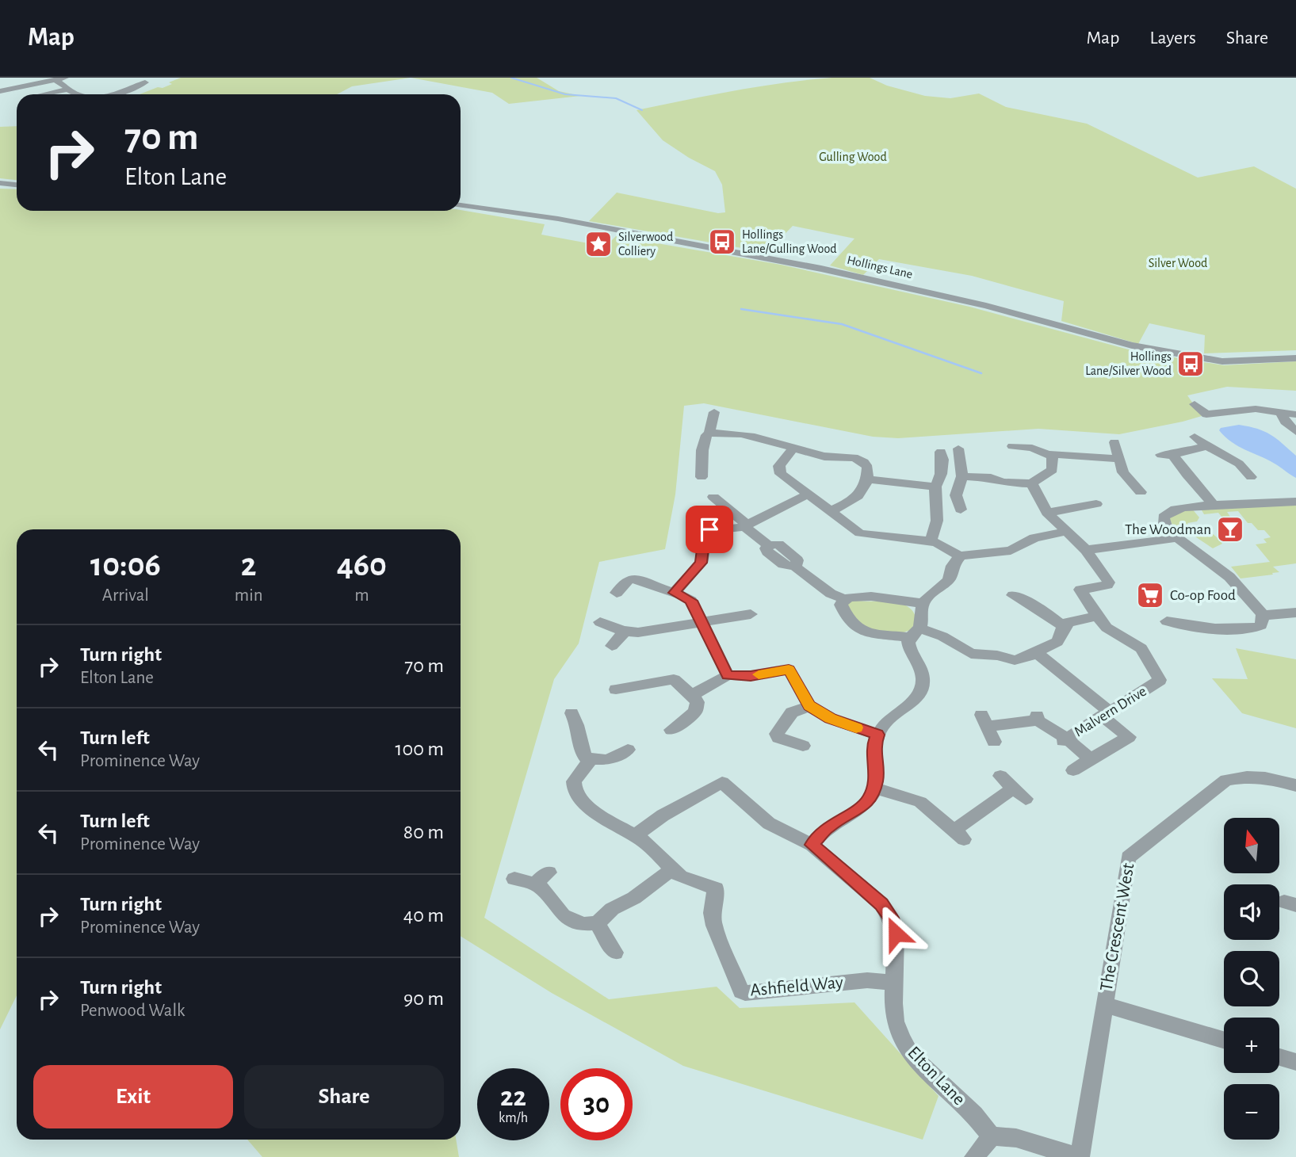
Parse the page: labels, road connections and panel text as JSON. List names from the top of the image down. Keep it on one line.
{"streets":{"street":["Hollings Lane","Malvern Drive","The Crescent West","Ashfield Way","Elton Lane"]},"crossings":[["Ashfield Way","Elton Lane"]],"parks":["Gulling Wood","Silver Wood"],"places":{"bus stop":["Hollings Lane/Gulling Wood","Hollings Lane/Silver Wood"],"place":["Silverwood Colliery"],"bar":["The Woodman"],"supermarket":["Co-op Food"]},"north":"top","page":{"header":"Map","nav":["Map","Layers","Share"],"turn":["70 m","Elton Lane"],"eta":["10:06","Arrival","2","min","460","m"],"list":[{"name":"Turn right","note":"Elton Lane","value":"70 m"},{"name":"Turn left","note":"Prominence Way","value":"100 m"},{"name":"Turn left","note":"Prominence Way","value":"80 m"},{"name":"Turn right","note":"Prominence Way","value":"40 m"},{"name":"Turn right","note":"Penwood Walk","value":"90 m"}],"map_buttons":["+","−"],"buttons":["Exit","Share"],"speed":"22 km/h","limit":"30"}}
